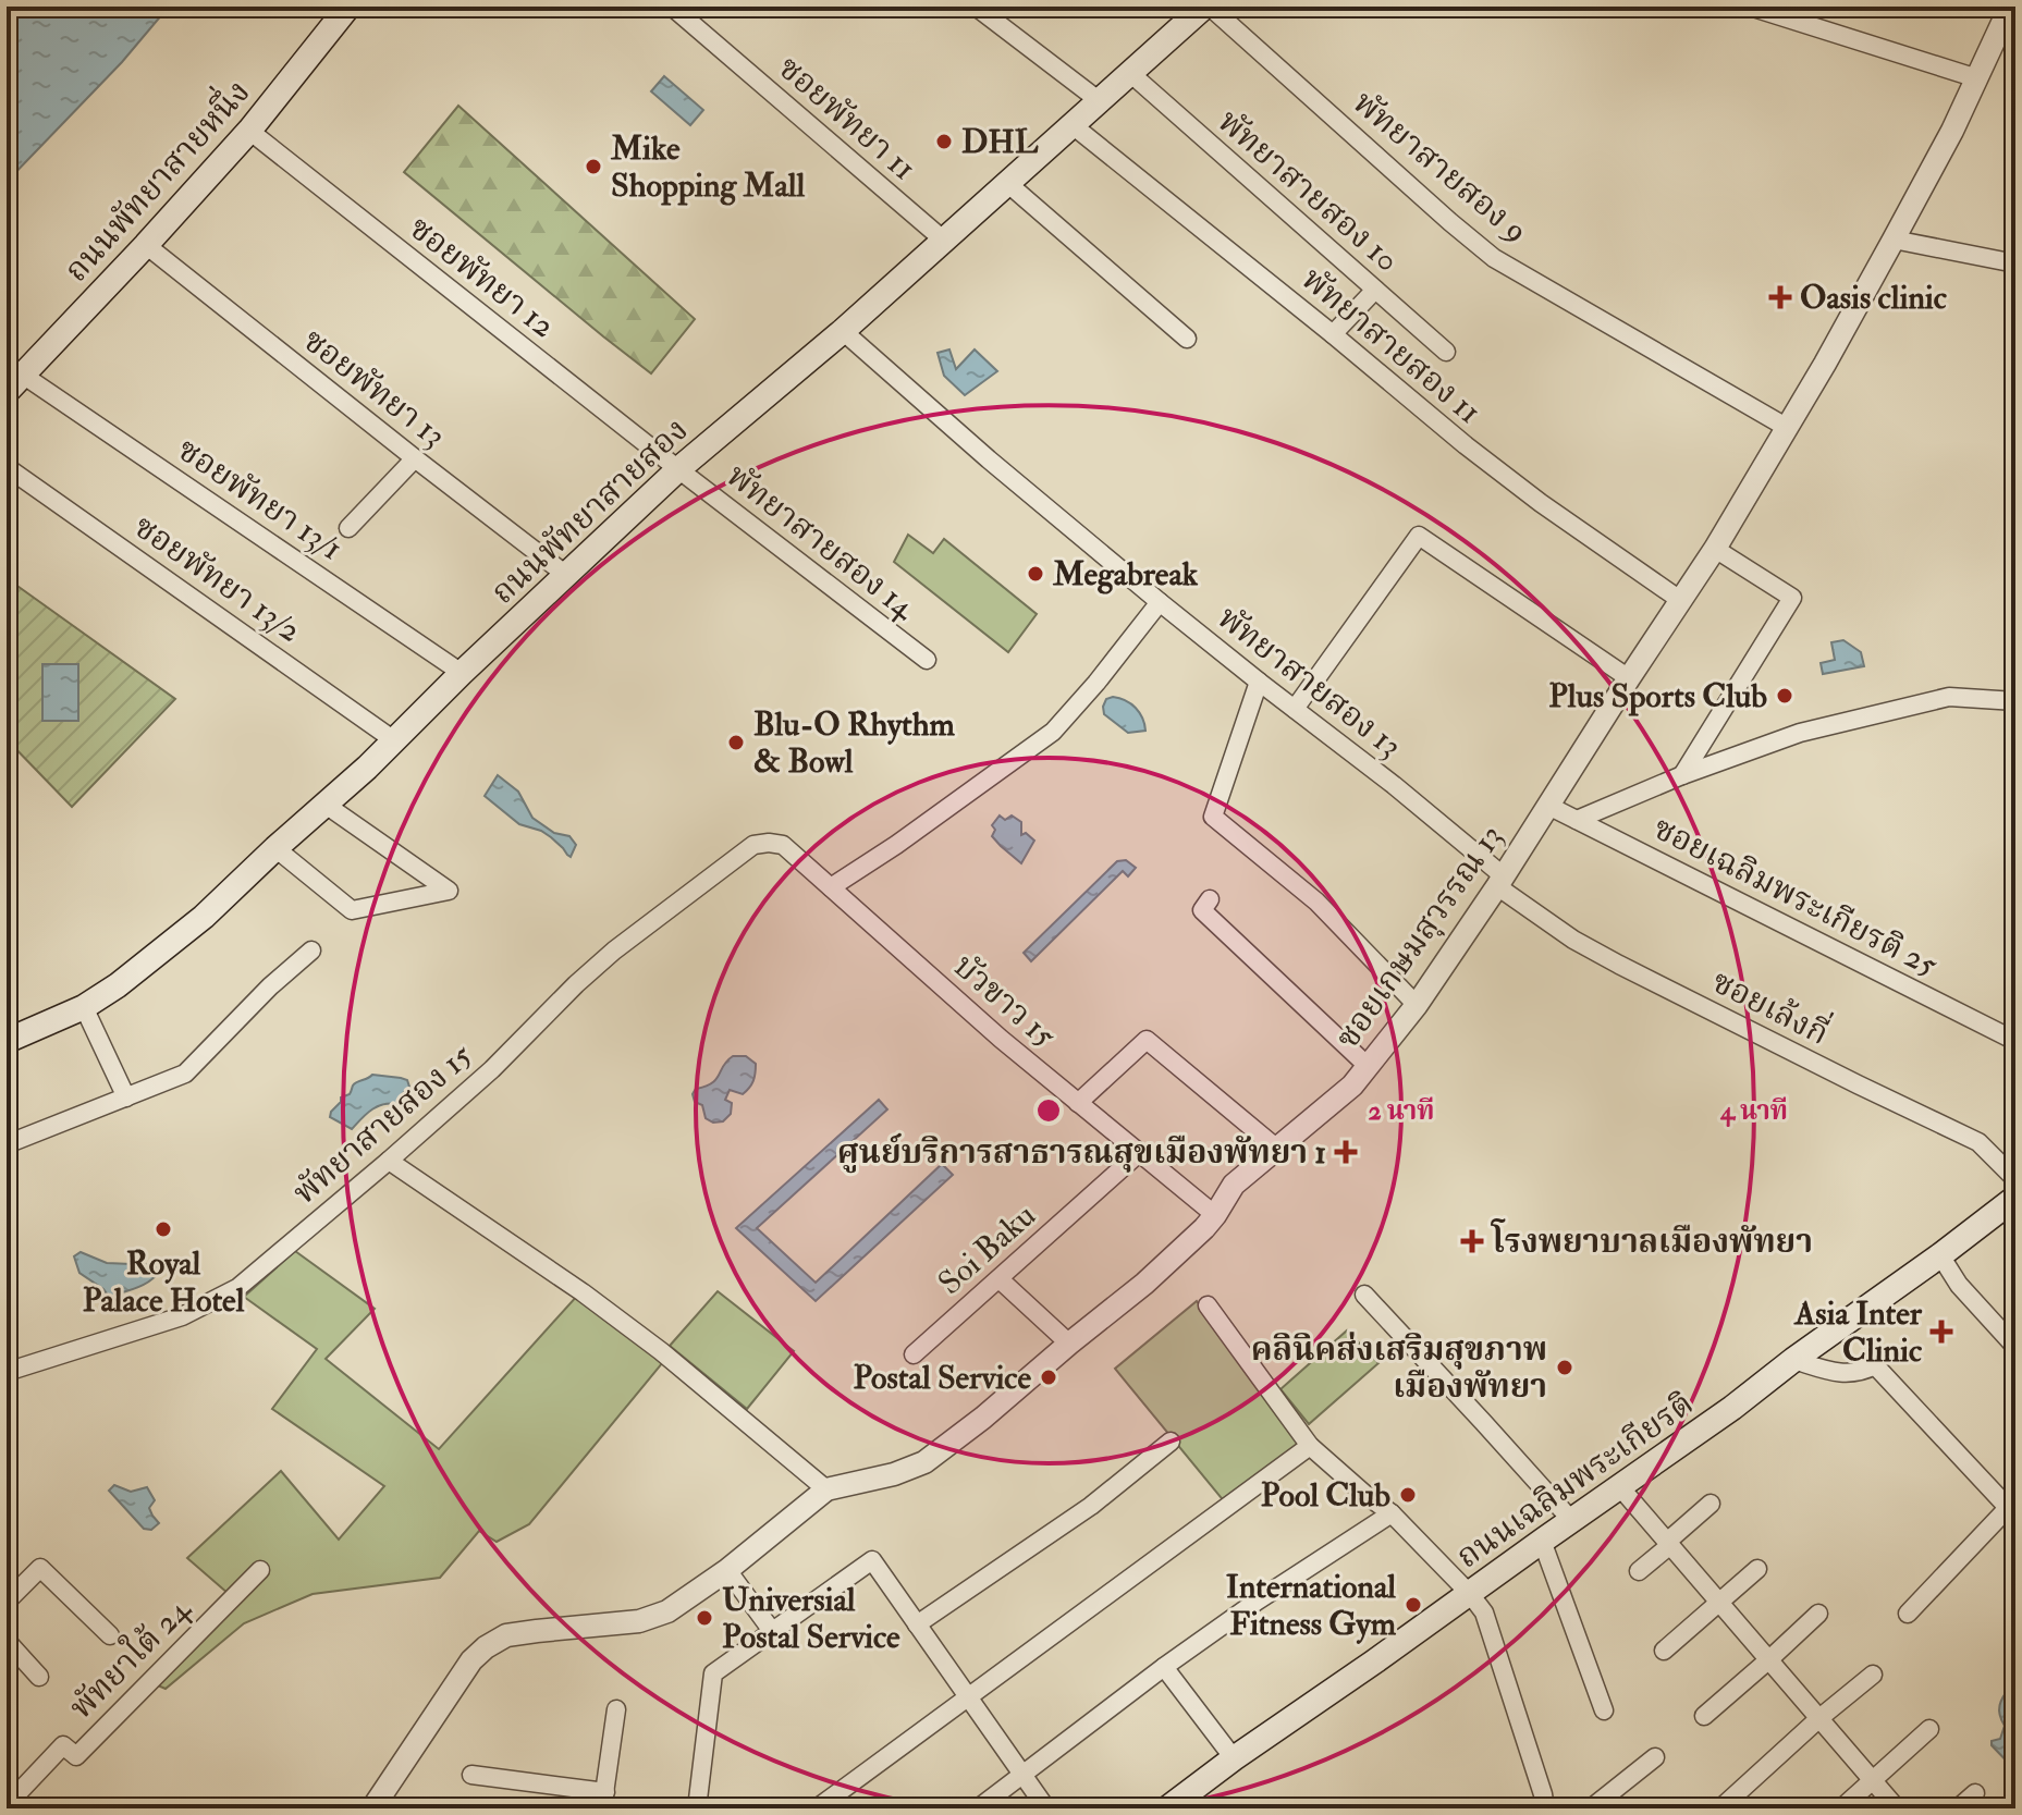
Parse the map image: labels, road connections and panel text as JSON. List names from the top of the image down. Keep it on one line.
{"streets":{"main road":["ถนนพัทยาสายหนึ่ง","ถนนพัทยาสายสอง","ถนนเฉลิมพระเกียรติ"],"street":["ซอยพัทยา 11","พัทยาสายสอง 9","พัทยาสายสอง 10","ซอยพัทยา 12","พัทยาสายสอง 11","ซอยพัทยา 13","ซอยพัทยา 13/1","พัทยาสายสอง 14","ซอยพัทยา 13/2","พัทยาสายสอง 13","ซอยเฉลิมพระเกียรติ 25","ซอยเกษมสุวรรณ 13","บัวขาว 15","ซอยเล้งกี่","พัทยาสายสอง 15","Soi Baku","พัทยาใต้ 24"]},"crossings":[["ซอยพัทยา 11","ถนนพัทยาสายสอง"],["พัทยาสายสอง 9","ถนนพัทยาสายสอง"],["พัทยาสายสอง 9","ซอยเกษมสุวรรณ 13"],["ถนนพัทยาสายหนึ่ง","ซอยพัทยา 12"],["ถนนพัทยาสายหนึ่ง","ซอยพัทยา 13"],["ถนนพัทยาสายหนึ่ง","ซอยพัทยา 13/1"],["พัทยาสายสอง 10","ถนนพัทยาสายสอง"],["ซอยพัทยา 12","ถนนพัทยาสายสอง"],["ซอยพัทยา 12","พัทยาสายสอง 14"],["พัทยาสายสอง 11","ถนนพัทยาสายสอง"],["พัทยาสายสอง 11","ซอยเกษมสุวรรณ 13"],["ซอยพัทยา 13","ถนนพัทยาสายสอง"],["ซอยพัทยา 13/1","ถนนพัทยาสายสอง"],["ถนนพัทยาสายสอง","พัทยาสายสอง 14"],["ถนนพัทยาสายสอง","ซอยพัทยา 13/2"],["ถนนพัทยาสายสอง","พัทยาสายสอง 13"],["พัทยาสายสอง 13","ซอยเกษมสุวรรณ 13"],["พัทยาสายสอง 13","ซอยเล้งกี่"],["ซอยเฉลิมพระเกียรติ 25","ซอยเกษมสุวรรณ 13"],["ซอยเกษมสุวรรณ 13","บัวขาว 15"],["ซอยเกษมสุวรรณ 13","ซอยเล้งกี่"],["บัวขาว 15","พัทยาสายสอง 15"],["บัวขาว 15","Soi Baku"]],"places":{"other":["DHL","Mike Shopping Mall","Megabreak","Plus Sports Club","Blu-O Rhythm & Bowl","Royal Palace Hotel","คลินิคส่งเสริมสุขภาพ เมืองพัทยา","Postal Service","Pool Club","International Fitness Gym","Universial Postal Service"],"health":["Oasis clinic","ศูนย์บริการสาธารณสุขเมืองพัทยา 1","โรงพยาบาลเมืองพัทยา","Asia Inter Clinic"]},"rings":["2 นาที","4 นาที"]}
